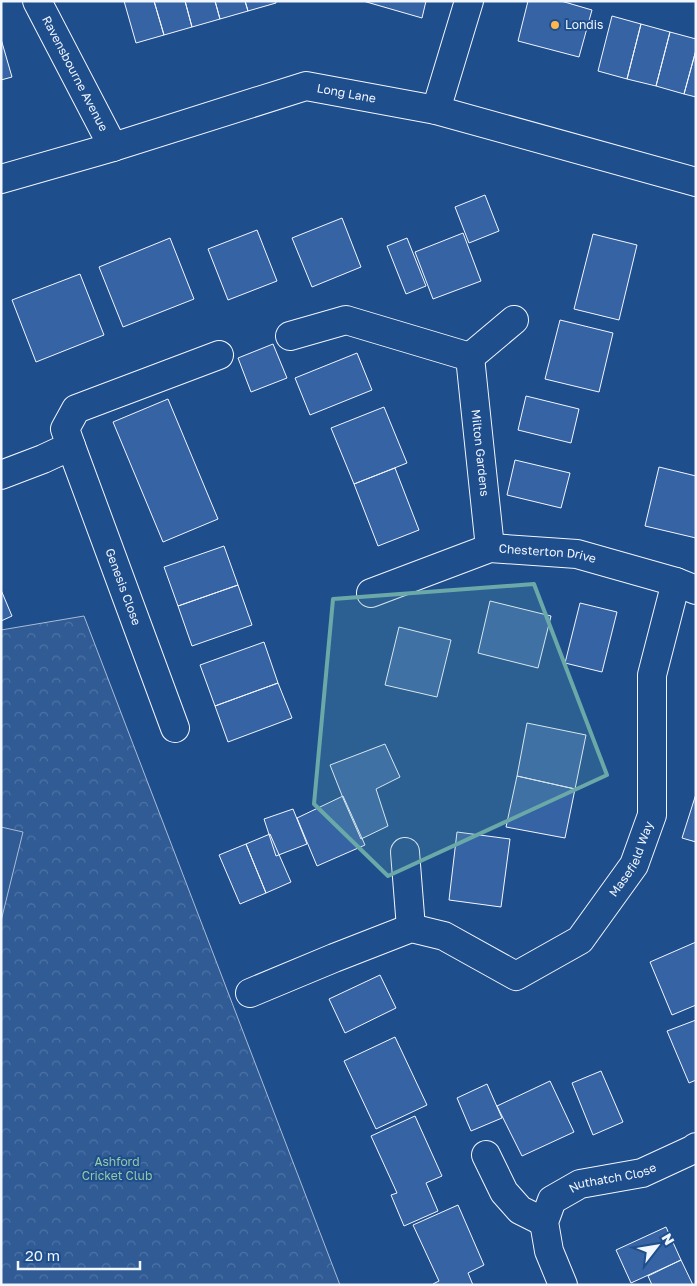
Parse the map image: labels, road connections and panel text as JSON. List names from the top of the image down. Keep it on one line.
{"streets":{"street":["Ravensbourne Avenue","Long Lane","Milton Gardens","Chesterton Drive","Genesis Close","Masefield Way","Nuthatch Close"]},"crossings":[["Ravensbourne Avenue","Long Lane"],["Milton Gardens","Chesterton Drive"],["Chesterton Drive","Masefield Way"]],"parks":["Ashford Cricket Club"],"places":["Londis"],"scale_bar":"20 m","north":"top right"}
